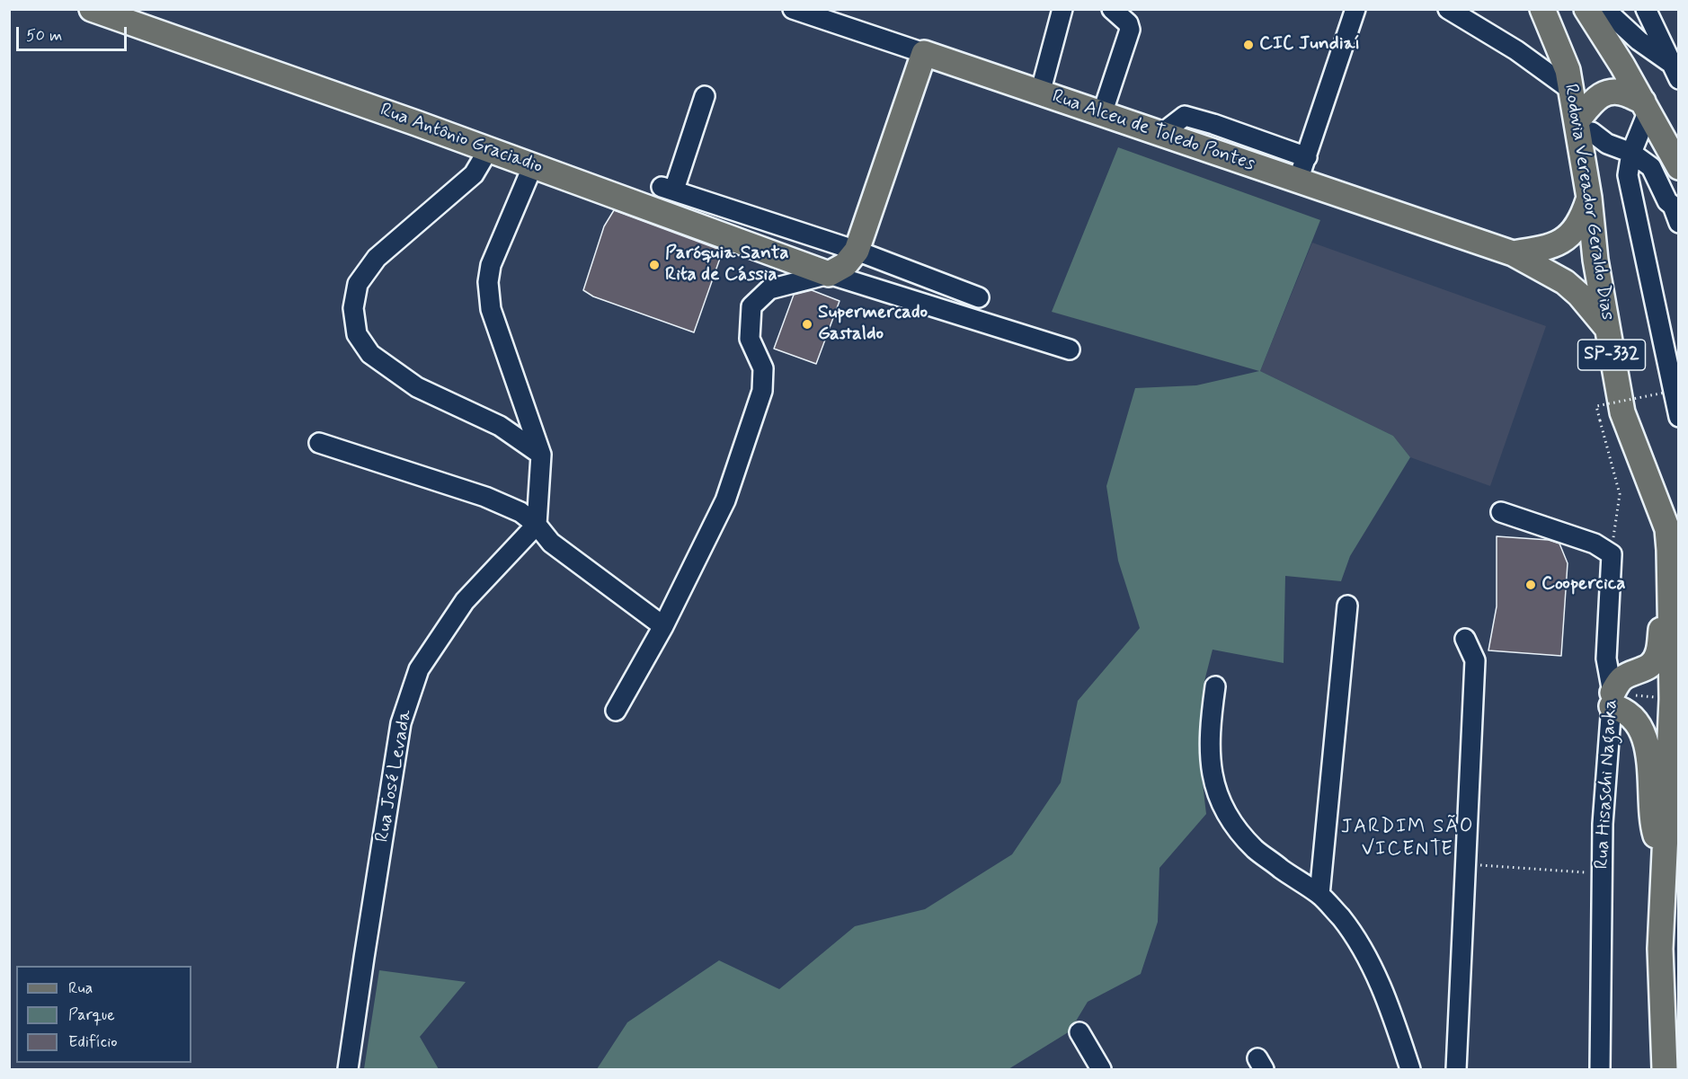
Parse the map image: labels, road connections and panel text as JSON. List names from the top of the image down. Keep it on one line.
{"streets":{"main road":["Rua Alceu de Toledo Pontes","Rua Antônio Graciadio","Rodovia Vereador Geraldo Dias","SP-332"],"street":["Rua José Levada","Rua Hisaschi Nagaoka"]},"crossings":[["Rua Alceu de Toledo Pontes","Rodovia Vereador Geraldo Dias"]],"districts":["JARDIM SÃO VICENTE"],"places":["CIC Jundiaí","Paróquia Santa Rita de Cássia","Supermercado Gastaldo","Coopercica"],"legend":["Rua","Parque","Edifício"],"scale_bar":"50 m"}
